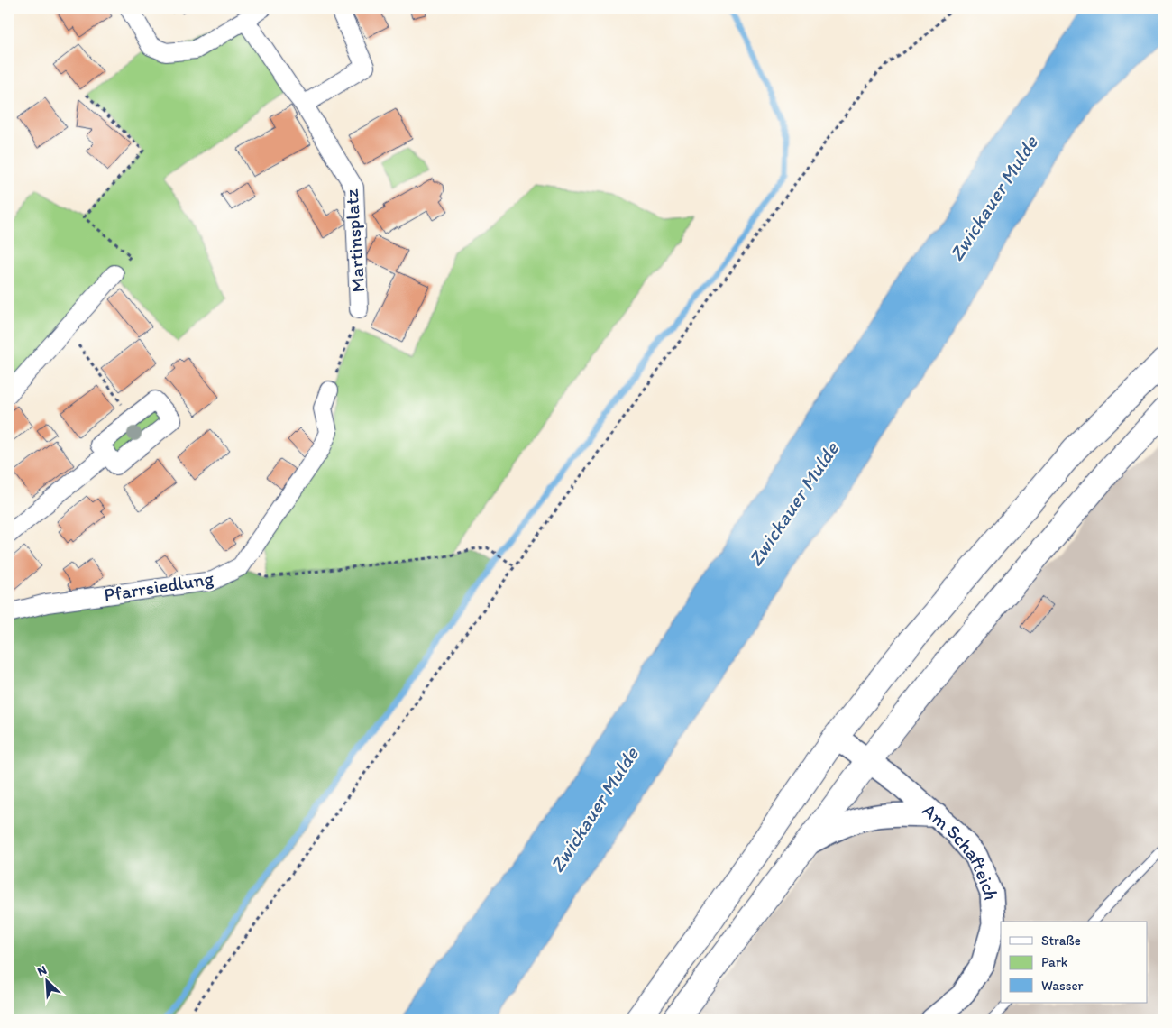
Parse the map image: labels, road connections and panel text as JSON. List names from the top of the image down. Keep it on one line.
{"streets":{"street":["Martinsplatz","Pfarrsiedlung","Am Schafteich"]},"water":["Zwickauer Mulde"],"legend":["Straße","Park","Wasser"],"north":"top left"}
